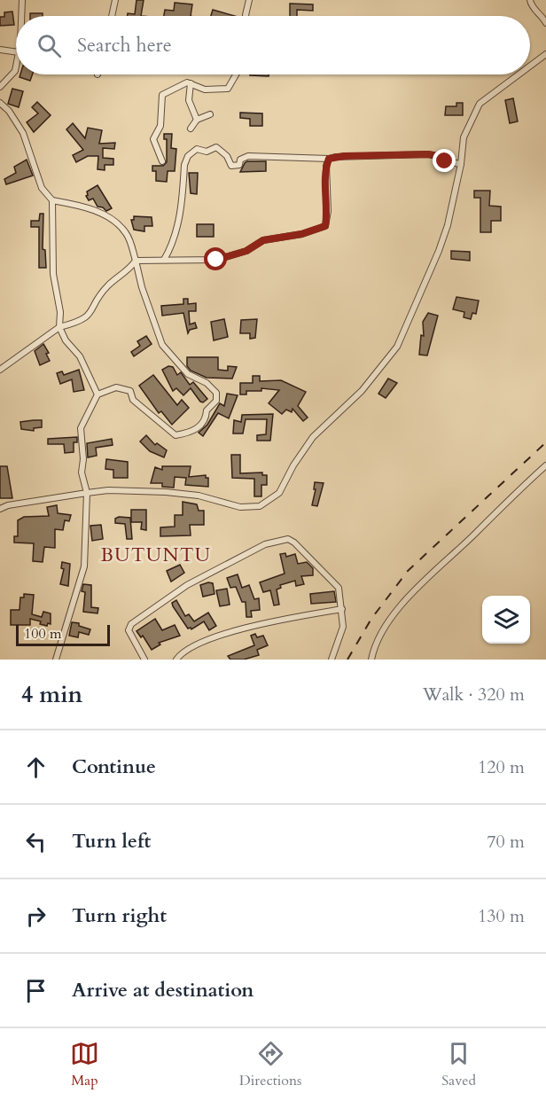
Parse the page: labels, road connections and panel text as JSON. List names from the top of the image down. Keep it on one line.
{"districts":["BUTUNTU"],"scale_bar":"100 m","page":{"search":"Search here","scale":"100 m","heading":["4 min","Walk · 320 m"],"list":[["Continue","120 m"],["Turn left","70 m"],["Turn right","130 m"],"Arrive at destination"],"nav":["Map","Directions","Saved"]}}
